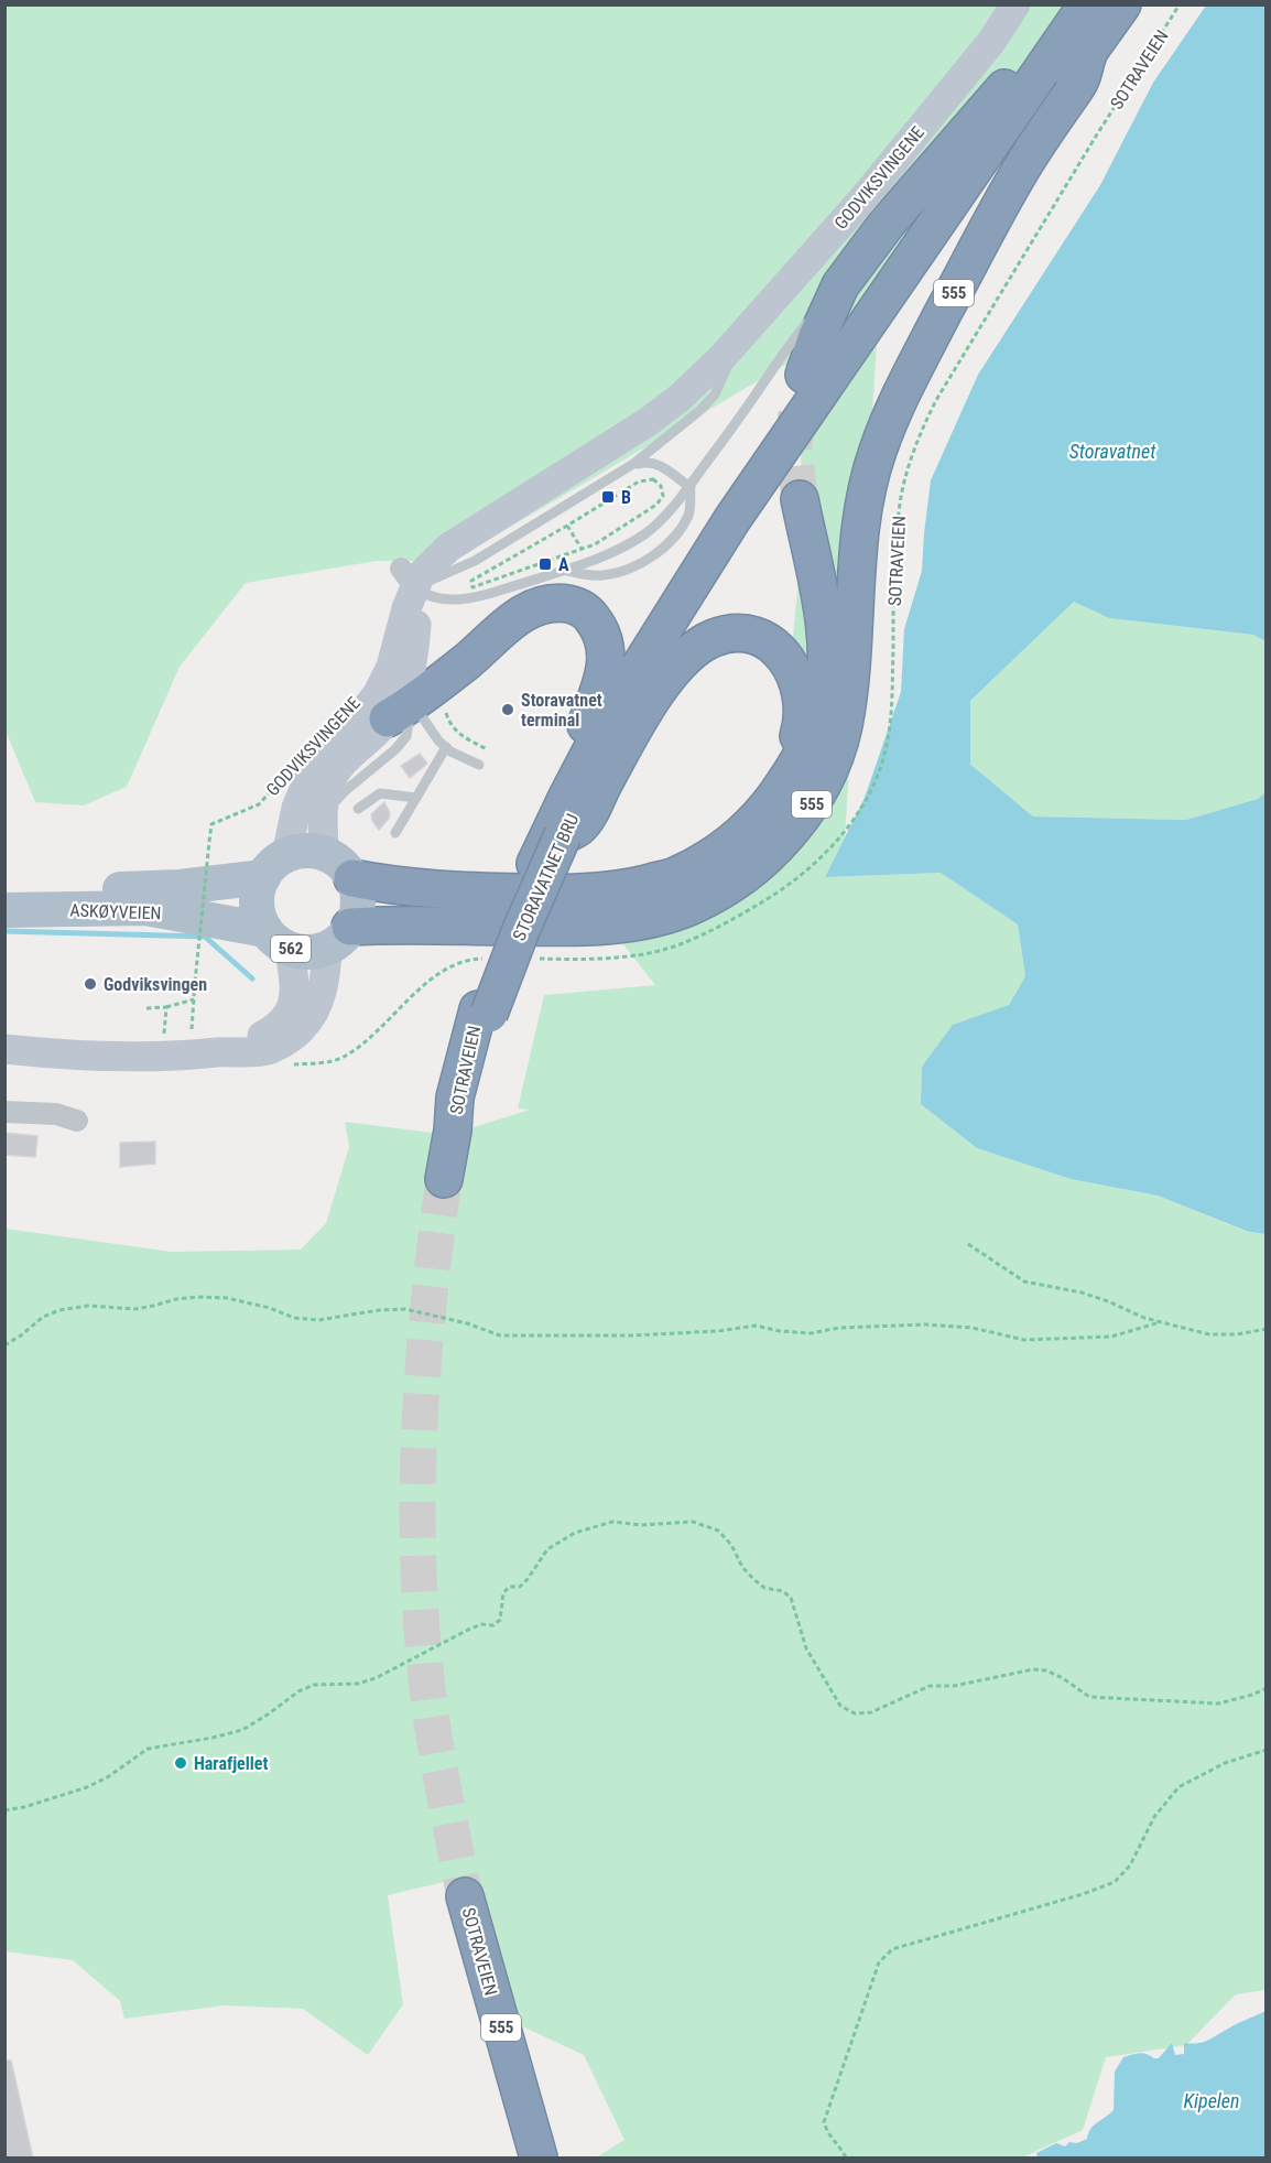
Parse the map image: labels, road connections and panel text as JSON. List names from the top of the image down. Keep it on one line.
{"streets":{"highway":["SOTRAVEIEN","555","STORAVATNET BRU"],"main road":["GODVIKSVINGENE","ASKØYVEIEN","562"]},"crossings":[["SOTRAVEIEN","STORAVATNET BRU"],["GODVIKSVINGENE","555"],["GODVIKSVINGENE","ASKØYVEIEN"],["GODVIKSVINGENE","562"],["555","STORAVATNET BRU"],["555","ASKØYVEIEN"],["555","562"],["ASKØYVEIEN","562"]],"water":["Storavatnet","Kipelen"],"places":{"transit":["B","A"],"other":["Storavatnet terminal","Godviksvingen","Harafjellet"]}}
